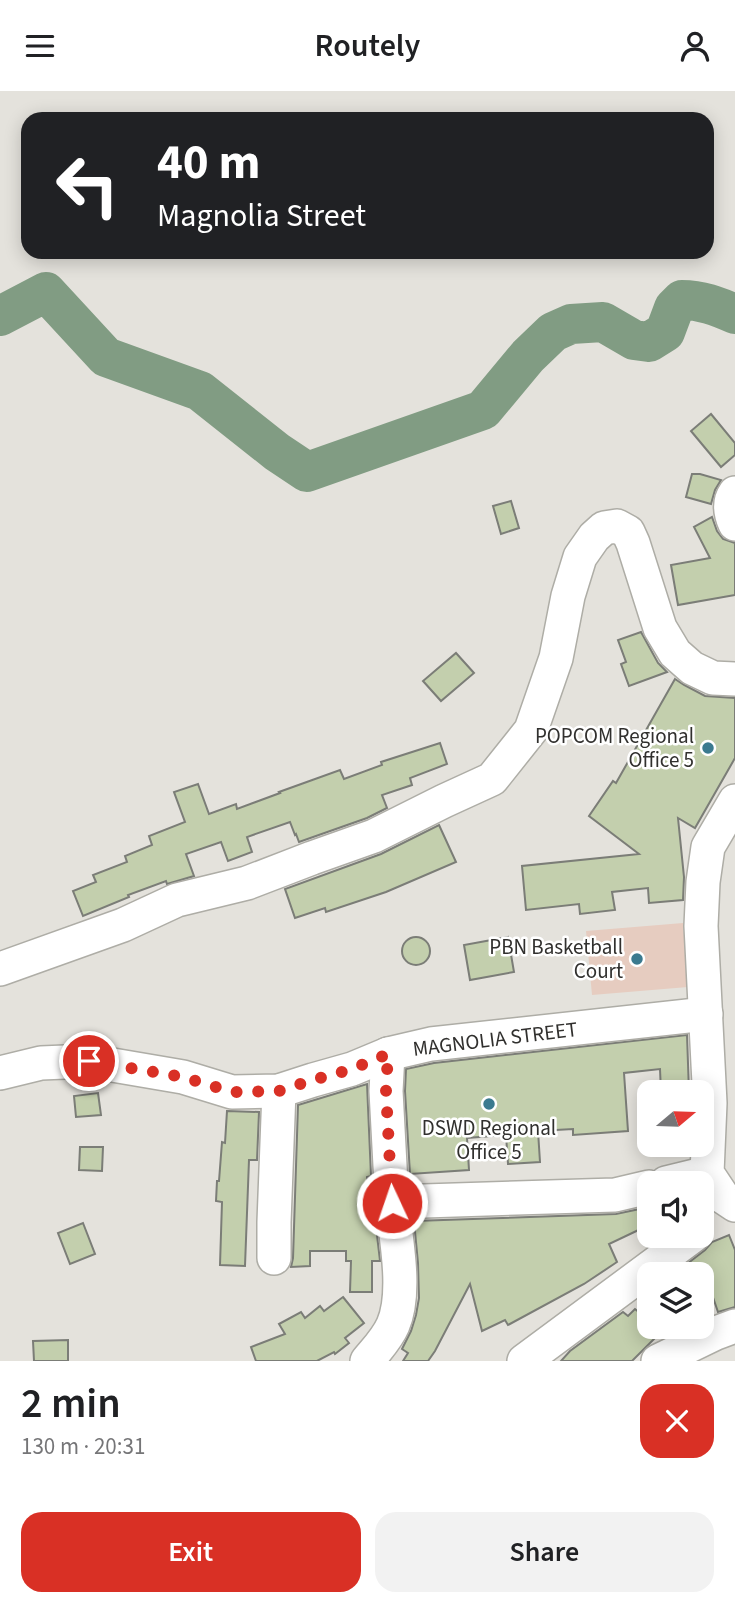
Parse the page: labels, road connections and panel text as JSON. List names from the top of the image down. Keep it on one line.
{"streets":{"street":["MAGNOLIA STREET"]},"places":["POPCOM Regional Office 5","PBN Basketball Court","DSWD Regional Office 5"],"north":"right","page":{"header":"Routely","turn":["40 m","Magnolia Street"],"heading":["2 min","130 m · 20:31"],"buttons":["Exit","Share"]}}
